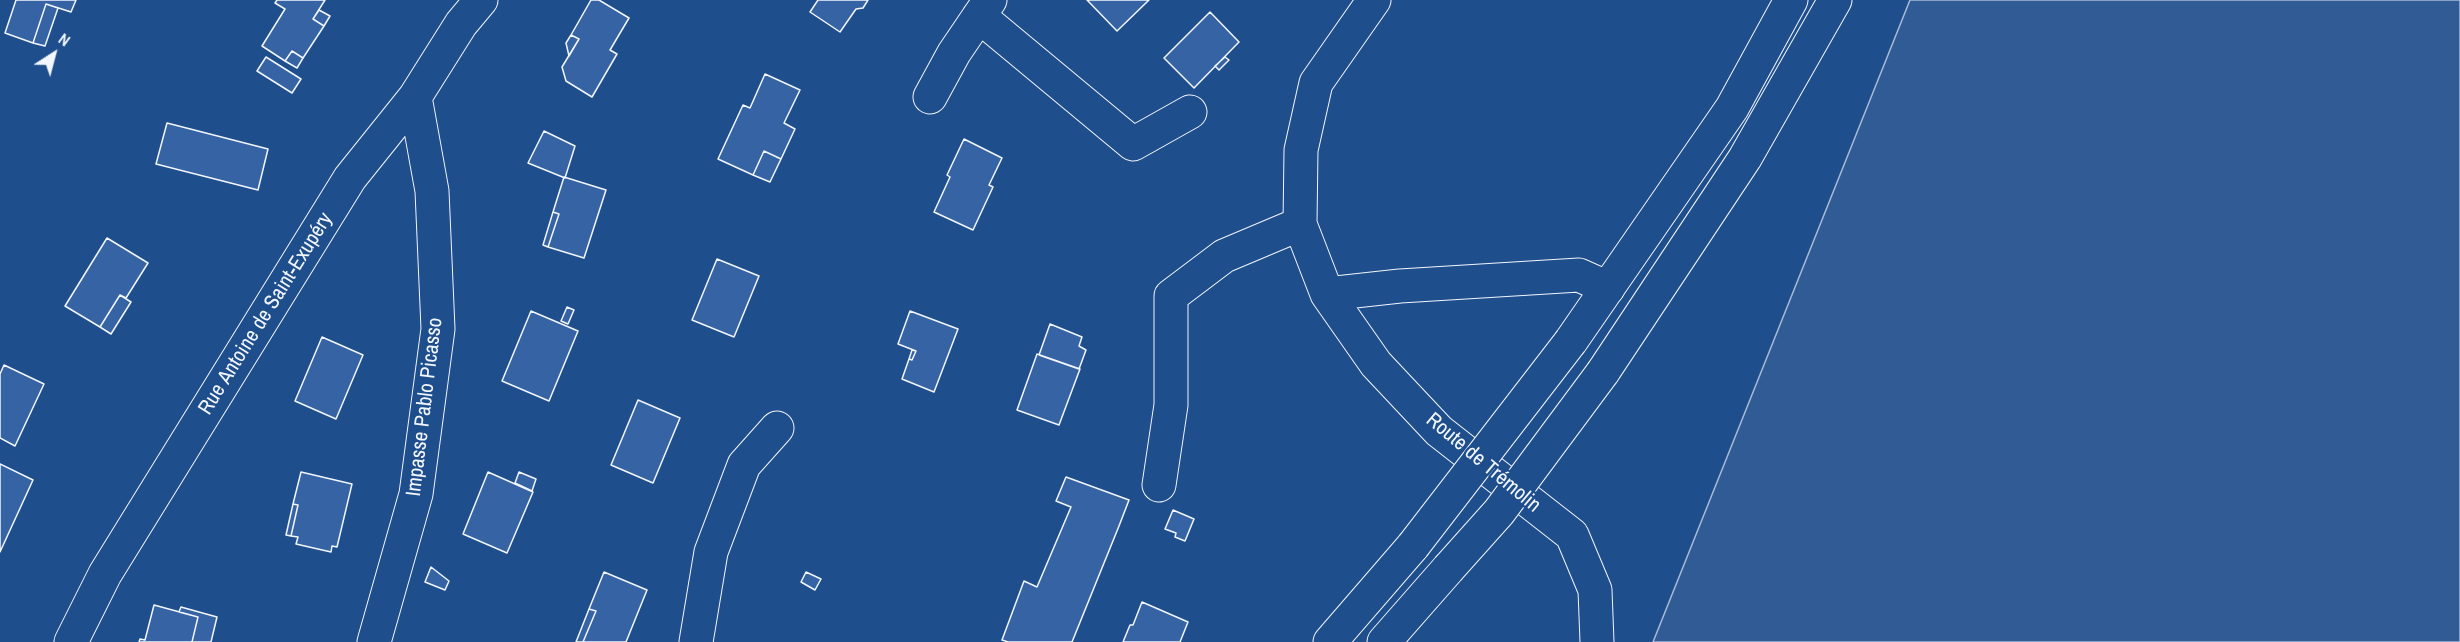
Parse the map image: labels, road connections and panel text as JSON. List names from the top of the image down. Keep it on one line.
{"streets":{"main road":["Rue Antoine de Saint-Exupéry","Impasse Pablo Picasso","Route de Trémolin"]},"crossings":[["Rue Antoine de Saint-Exupéry","Impasse Pablo Picasso"]],"north":"top right"}
